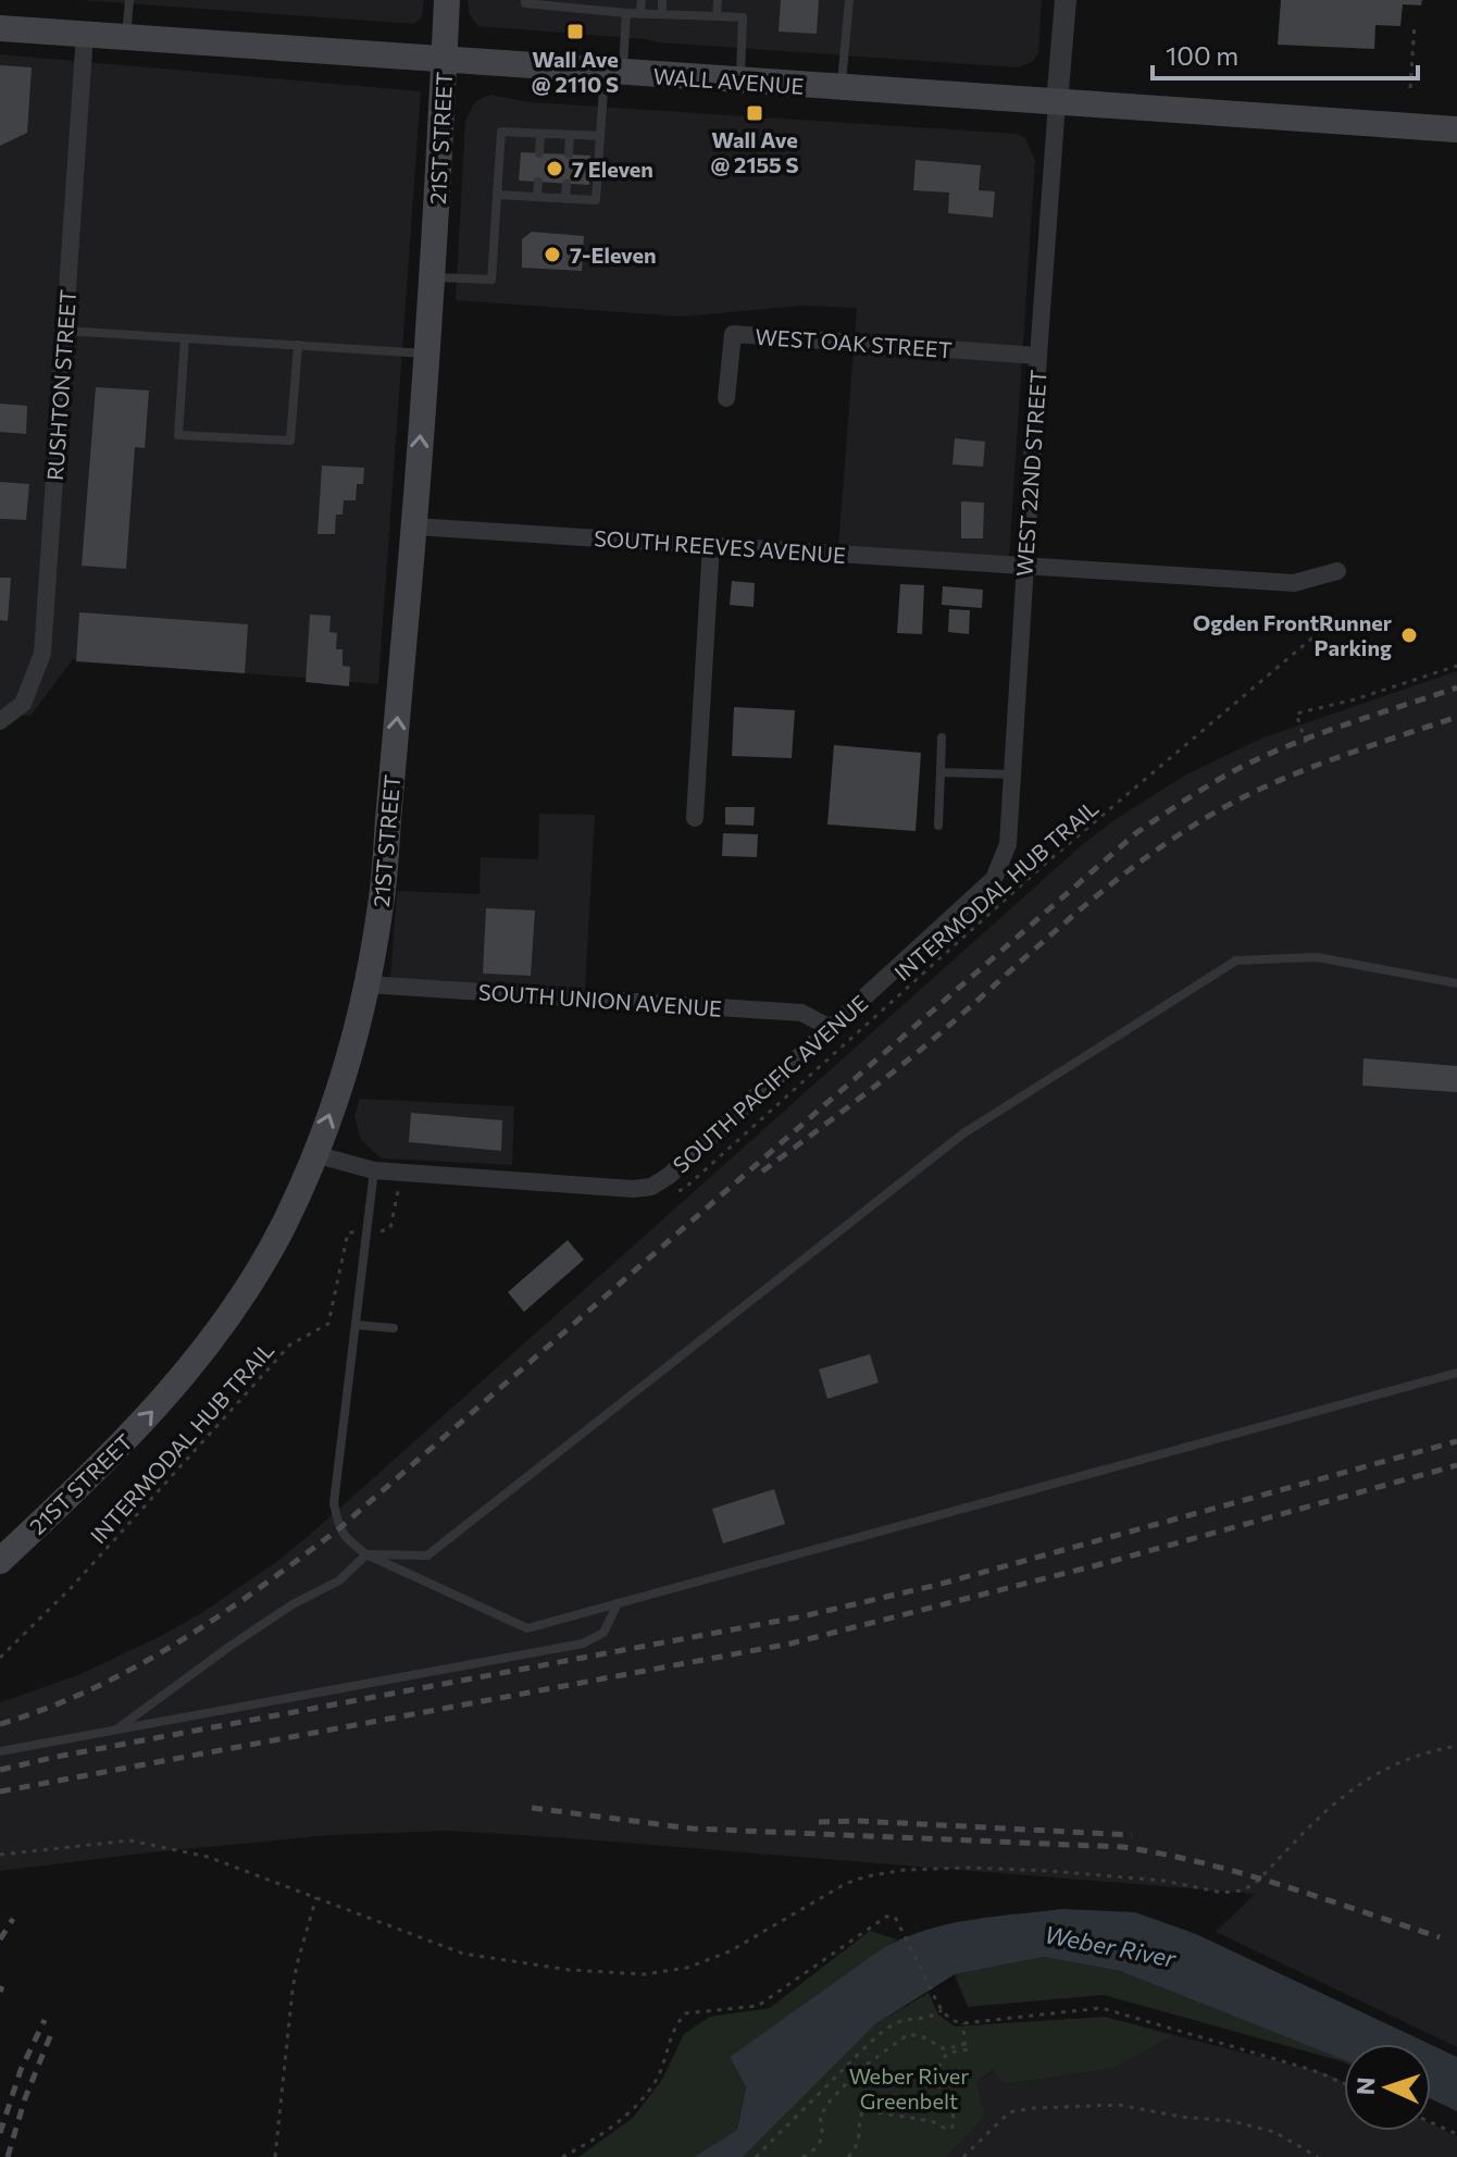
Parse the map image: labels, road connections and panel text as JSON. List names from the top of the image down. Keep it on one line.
{"streets":{"main road":["WALL AVENUE","21ST STREET"],"street":["WEST OAK STREET","RUSHTON STREET","WEST 22ND STREET","SOUTH REEVES AVENUE","SOUTH UNION AVENUE","SOUTH PACIFIC AVENUE"],"path":["INTERMODAL HUB TRAIL"]},"crossings":[["WALL AVENUE","21ST STREET"],["WALL AVENUE","RUSHTON STREET"],["WALL AVENUE","WEST 22ND STREET"],["21ST STREET","SOUTH REEVES AVENUE"],["21ST STREET","SOUTH UNION AVENUE"],["21ST STREET","SOUTH PACIFIC AVENUE"],["WEST OAK STREET","WEST 22ND STREET"],["WEST 22ND STREET","SOUTH REEVES AVENUE"],["WEST 22ND STREET","SOUTH PACIFIC AVENUE"],["SOUTH UNION AVENUE","SOUTH PACIFIC AVENUE"]],"one_way":["21ST STREET"],"water":["Weber River"],"parks":["Weber River Greenbelt"],"places":{"transit":["Wall Ave @ 2110 S","Wall Ave @ 2155 S"],"other":["7 Eleven","7-Eleven","Ogden FrontRunner Parking"]},"scale_bar":"100 m","north":"left"}
